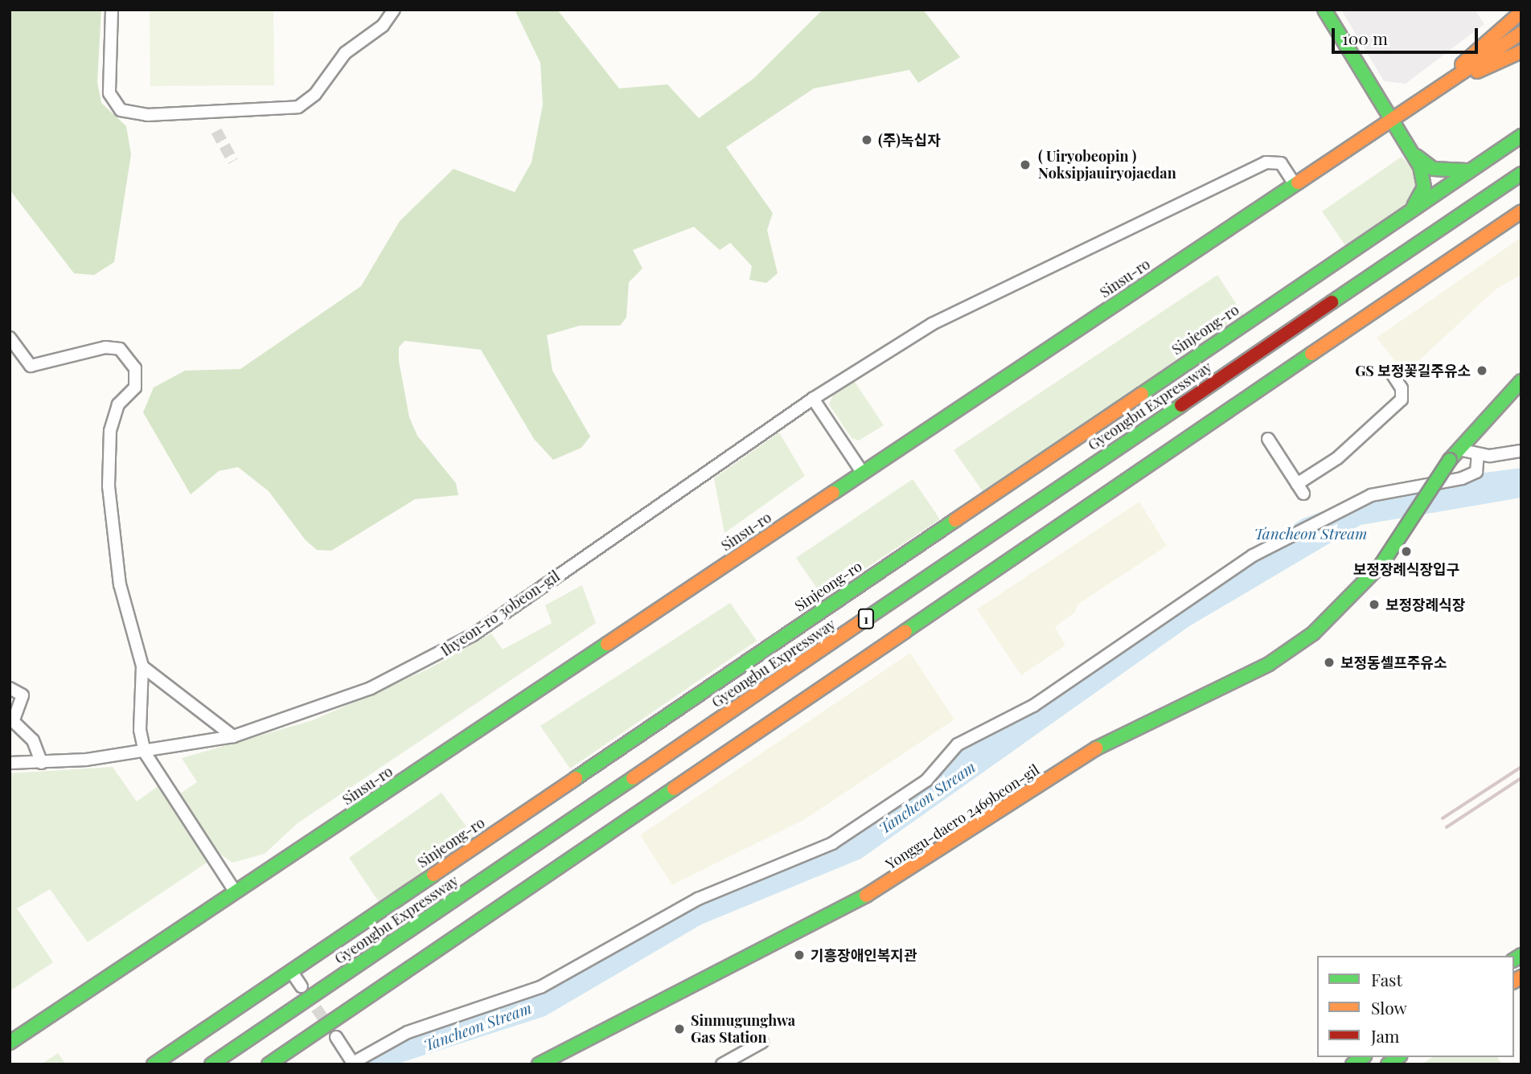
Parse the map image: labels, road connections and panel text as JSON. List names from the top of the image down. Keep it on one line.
{"streets":{"main road":["Sinsu-ro","Sinjeong-ro","Gyeongbu Expressway","1","Yonggu-daero 2469beon-gil"],"street":["Ihyeon-ro 30beon-gil"]},"crossings":[["Sinsu-ro","Ihyeon-ro 30beon-gil"]],"water":["Tancheon Stream"],"places":["(주)녹십자","( Uiryobeopin ) Noksipjauiryojaedan","GS 보정꽃길주유소","보정장례식장입구","보정장례식장","보정동셀프주유소","기흥장애인복지관","Sinmugunghwa Gas Station"],"legend":["Fast","Slow","Jam"],"scale_bar":"100 m"}
